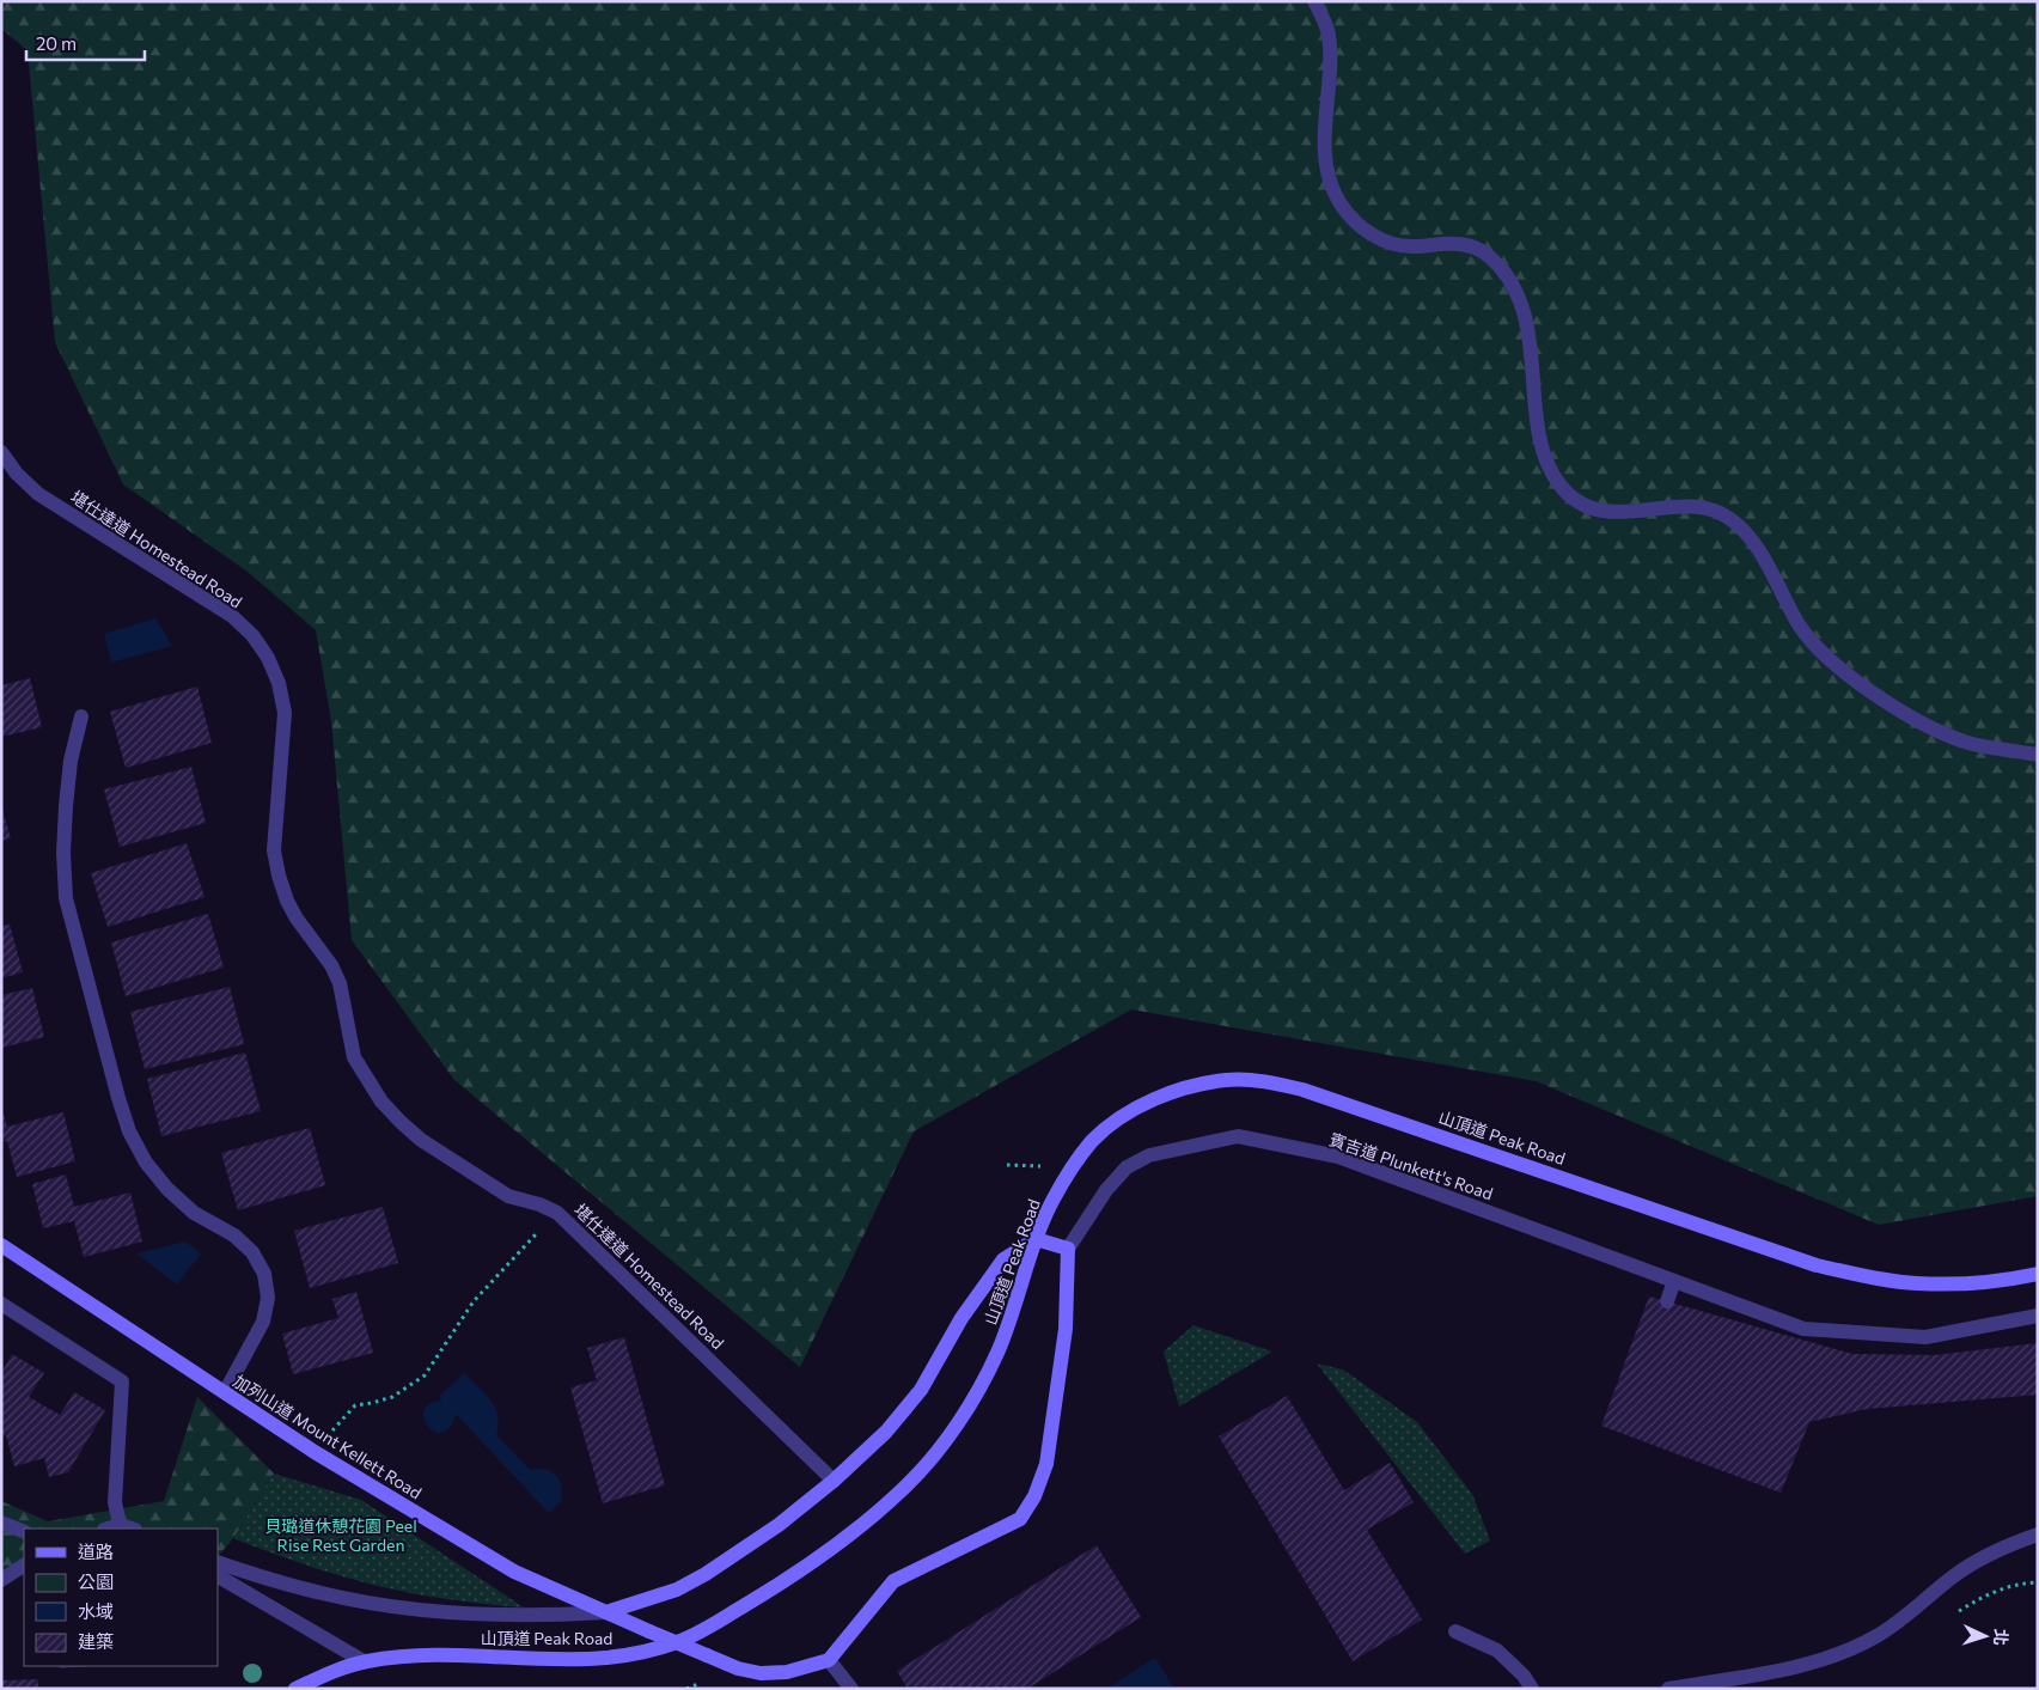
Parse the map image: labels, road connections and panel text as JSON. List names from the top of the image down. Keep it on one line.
{"streets":{"main road":["山頂道 Peak Road","加列山道 Mount Kellett Road"],"street":["堪仕達道 Homestead Road","賓吉道 Plunkett's Road"]},"parks":["貝璐道休憩花園 Peel Rise Rest Garden"],"legend":["道路","公園","水域","建築"],"scale_bar":"20 m","north":"right"}
